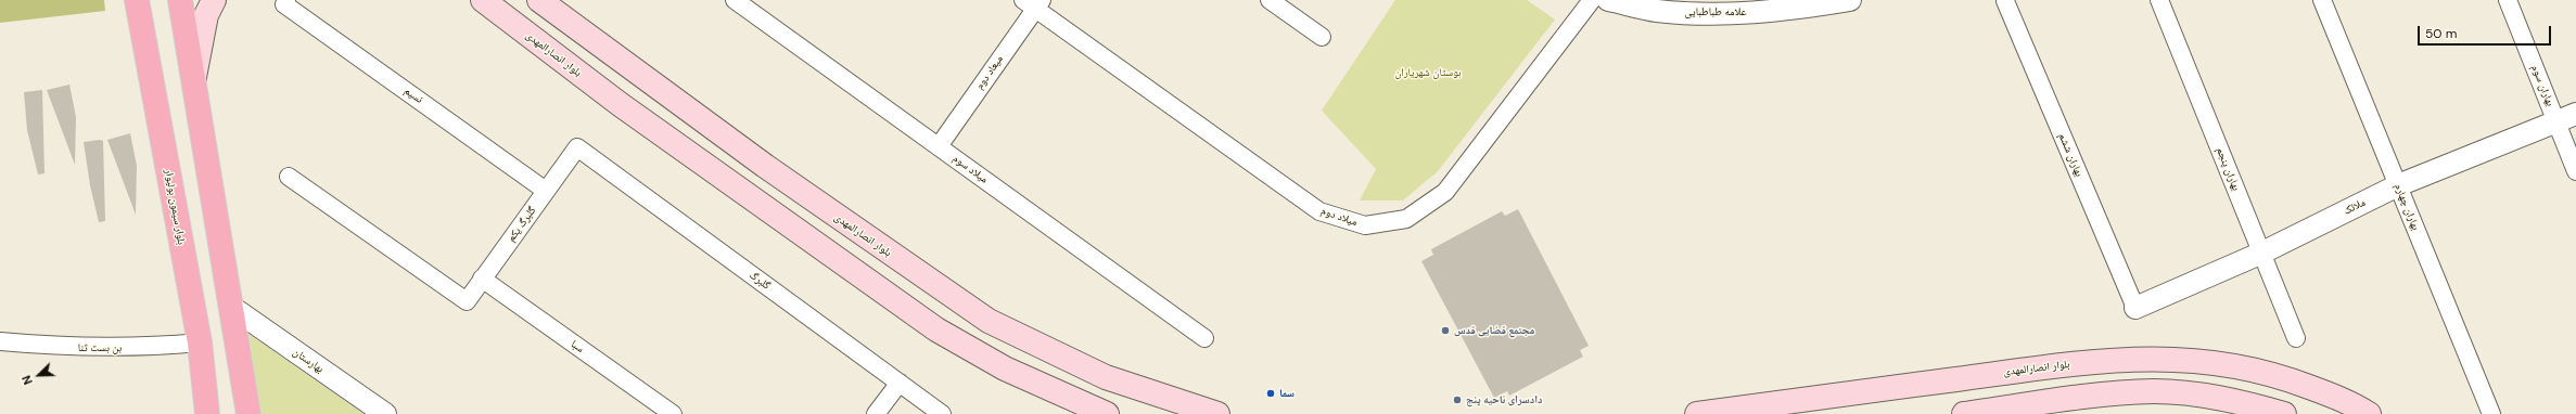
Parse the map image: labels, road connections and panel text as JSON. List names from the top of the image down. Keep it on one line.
{"streets":{"main road":["بلوار انصارالمهدی","بلوار سیمون بولیوار"],"street":["علامه طباطبایی","میعاد دوم","بهاران سوم","نسیم","بهاران ششم","میلاد سوم","بهاران پنجم","ملائک","بهاران چهارم","میلاد دوم","گلبرگ یکم","گلبرگ","سبا","بن بست ثنا","بهارستان"]},"crossings":[["میعاد دوم","میلاد سوم"],["میعاد دوم","میلاد دوم"],["بهاران سوم","ملائک"],["نسیم","گلبرگ یکم"],["بهاران ششم","ملائک"],["بهاران پنجم","ملائک"],["بلوار سیمون بولیوار","بن بست ثنا"],["ملائک","بهاران چهارم"],["گلبرگ یکم","گلبرگ"],["گلبرگ یکم","سبا"]],"parks":["بوستان شهریاران"],"places":["مجتمع قضایی قدس","سما","دادسرای ناحیه پنج"],"scale_bar":"50 m","north":"bottom left"}
